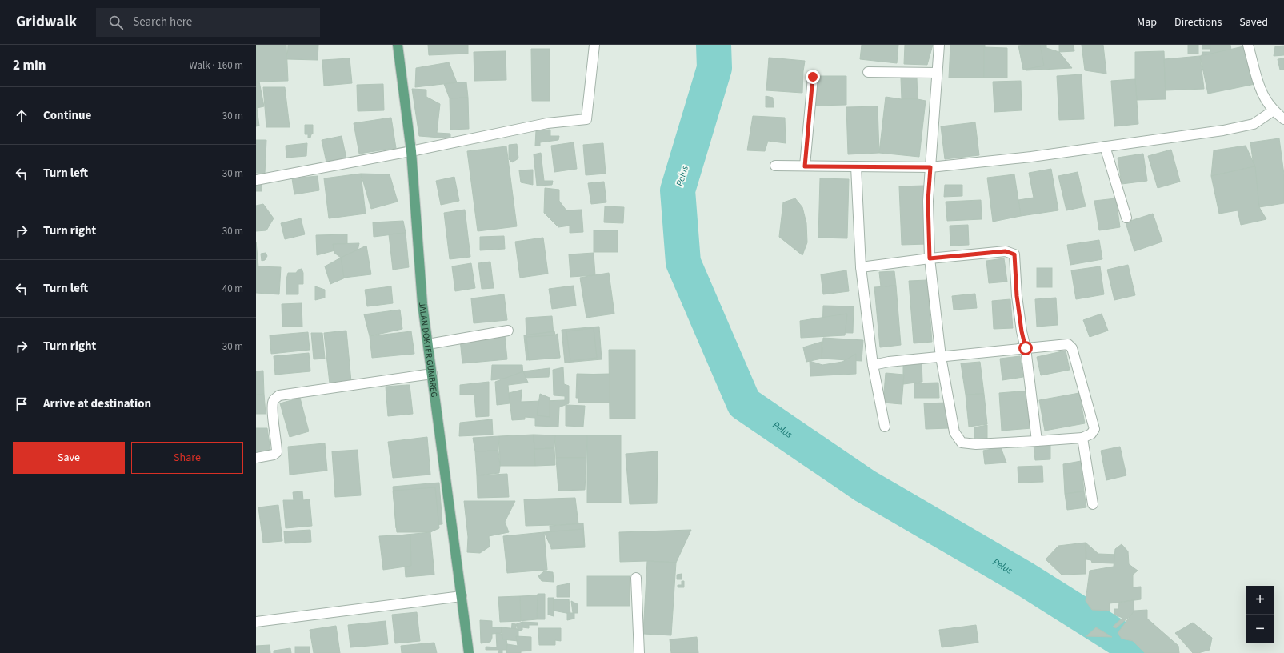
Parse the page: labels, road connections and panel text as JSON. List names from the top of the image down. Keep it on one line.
{"streets":{"main road":["JALAN DOKTER GUMBREG"]},"water":["Pelus"],"page":{"header":"Gridwalk","search":"Search here","nav":["Map","Directions","Saved"],"heading":["2 min","Walk · 160 m"],"list":[["Continue","30 m"],["Turn left","30 m"],["Turn right","30 m"],["Turn left","40 m"],["Turn right","30 m"],"Arrive at destination"],"buttons":["Save","Share"],"map_buttons":["+","−"]}}
